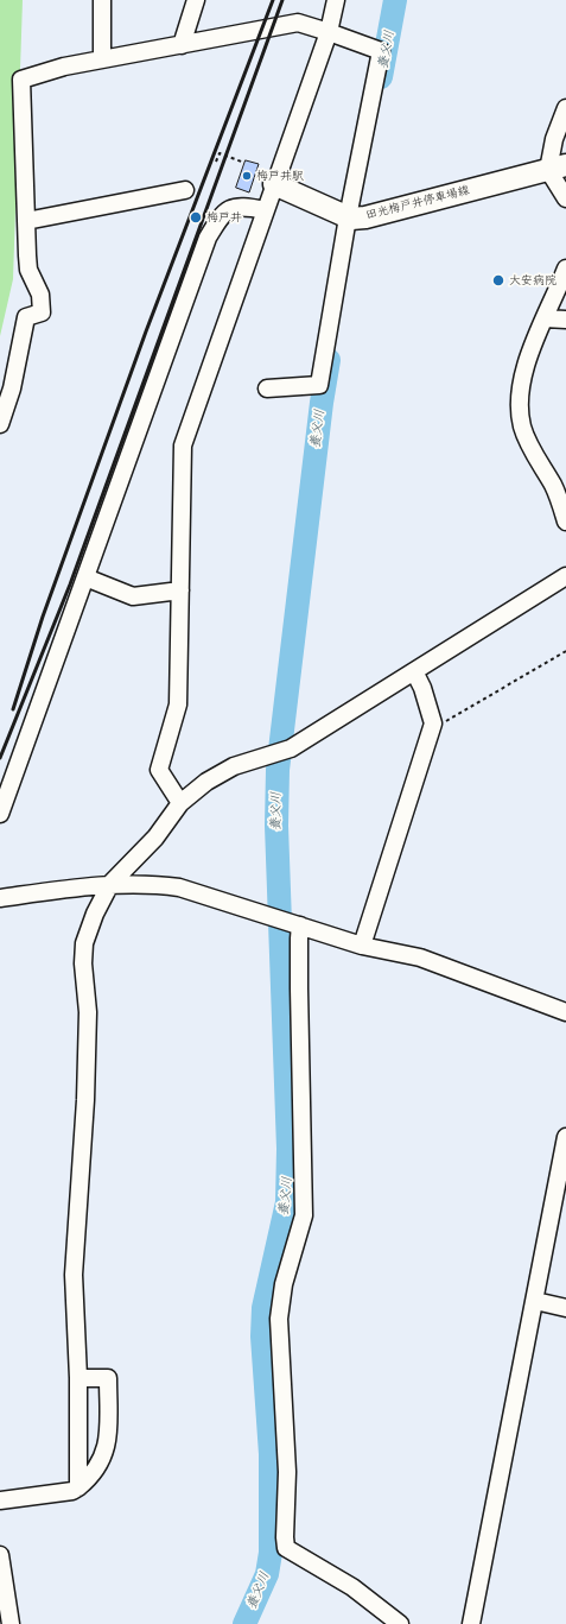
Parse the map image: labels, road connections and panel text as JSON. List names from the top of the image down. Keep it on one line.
{"streets":{"main road":["田光梅戸井停車場線"]},"water":["養父川"],"places":["梅戸井駅","梅戸井","大安病院"]}
